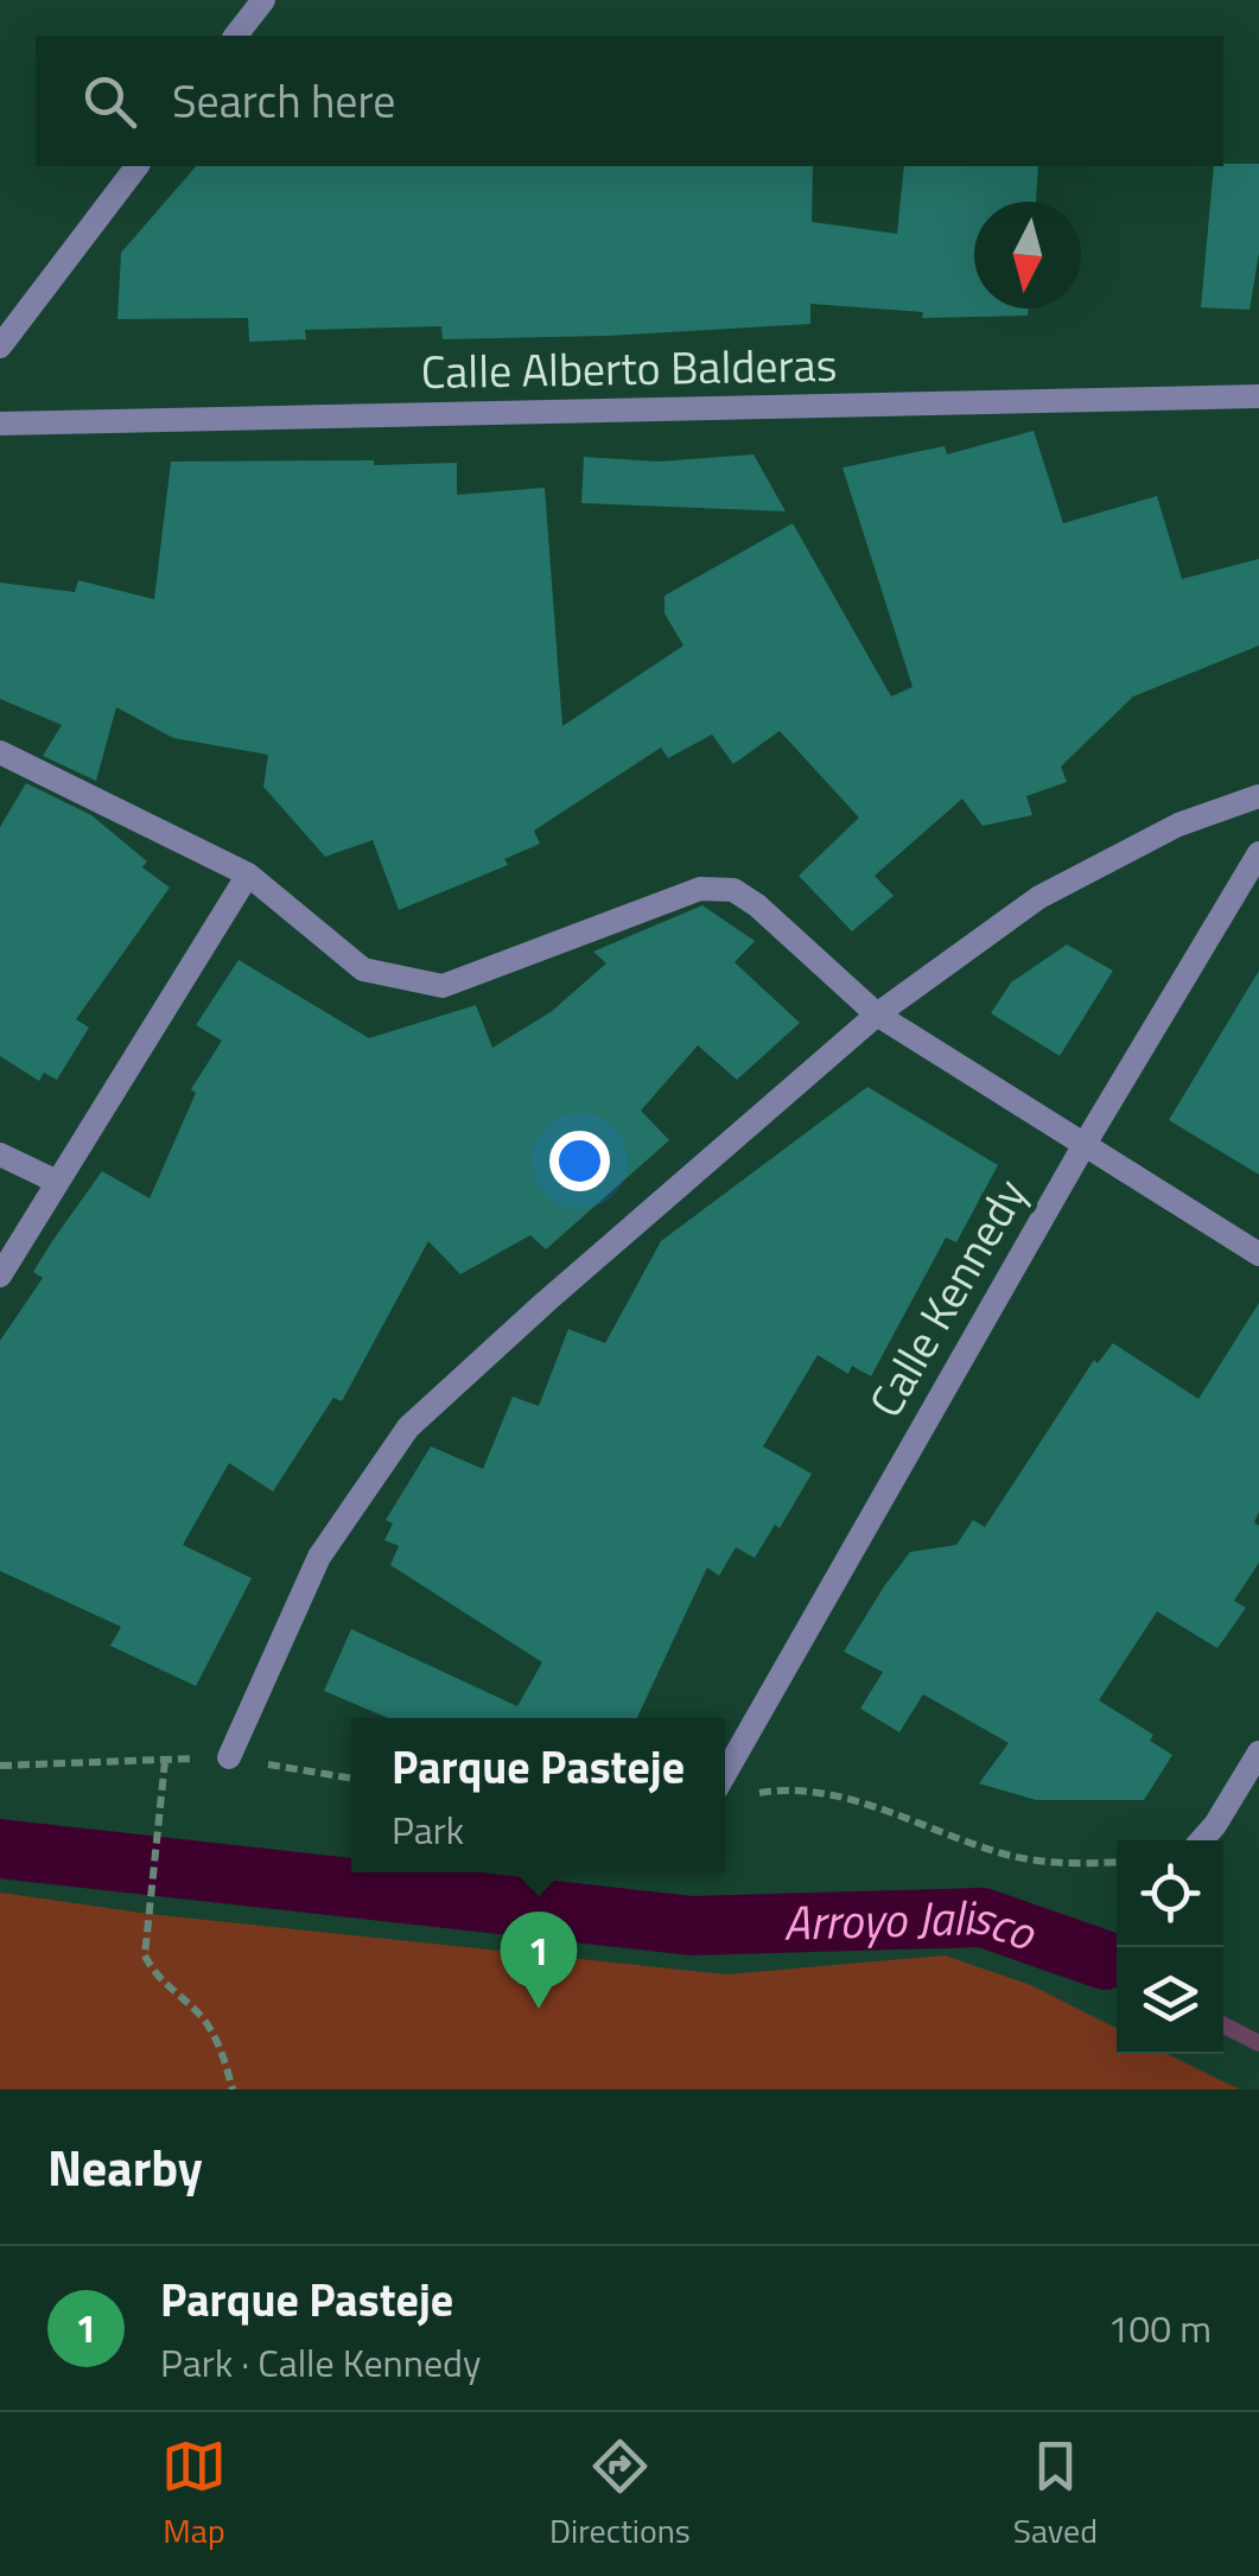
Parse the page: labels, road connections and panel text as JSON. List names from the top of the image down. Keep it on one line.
{"streets":{"street":["Calle Alberto Balderas","Calle Kennedy"]},"water":["Arroyo Jalisco"],"north":"bottom","page":{"search":"Search here","popup":["Parque Pasteje","Park"],"pins":"1","heading":"Nearby","list":[{"mark":"1","name":"Parque Pasteje","note":"Park · Calle Kennedy","value":"100 m"}],"nav":["Map","Directions","Saved"]}}
